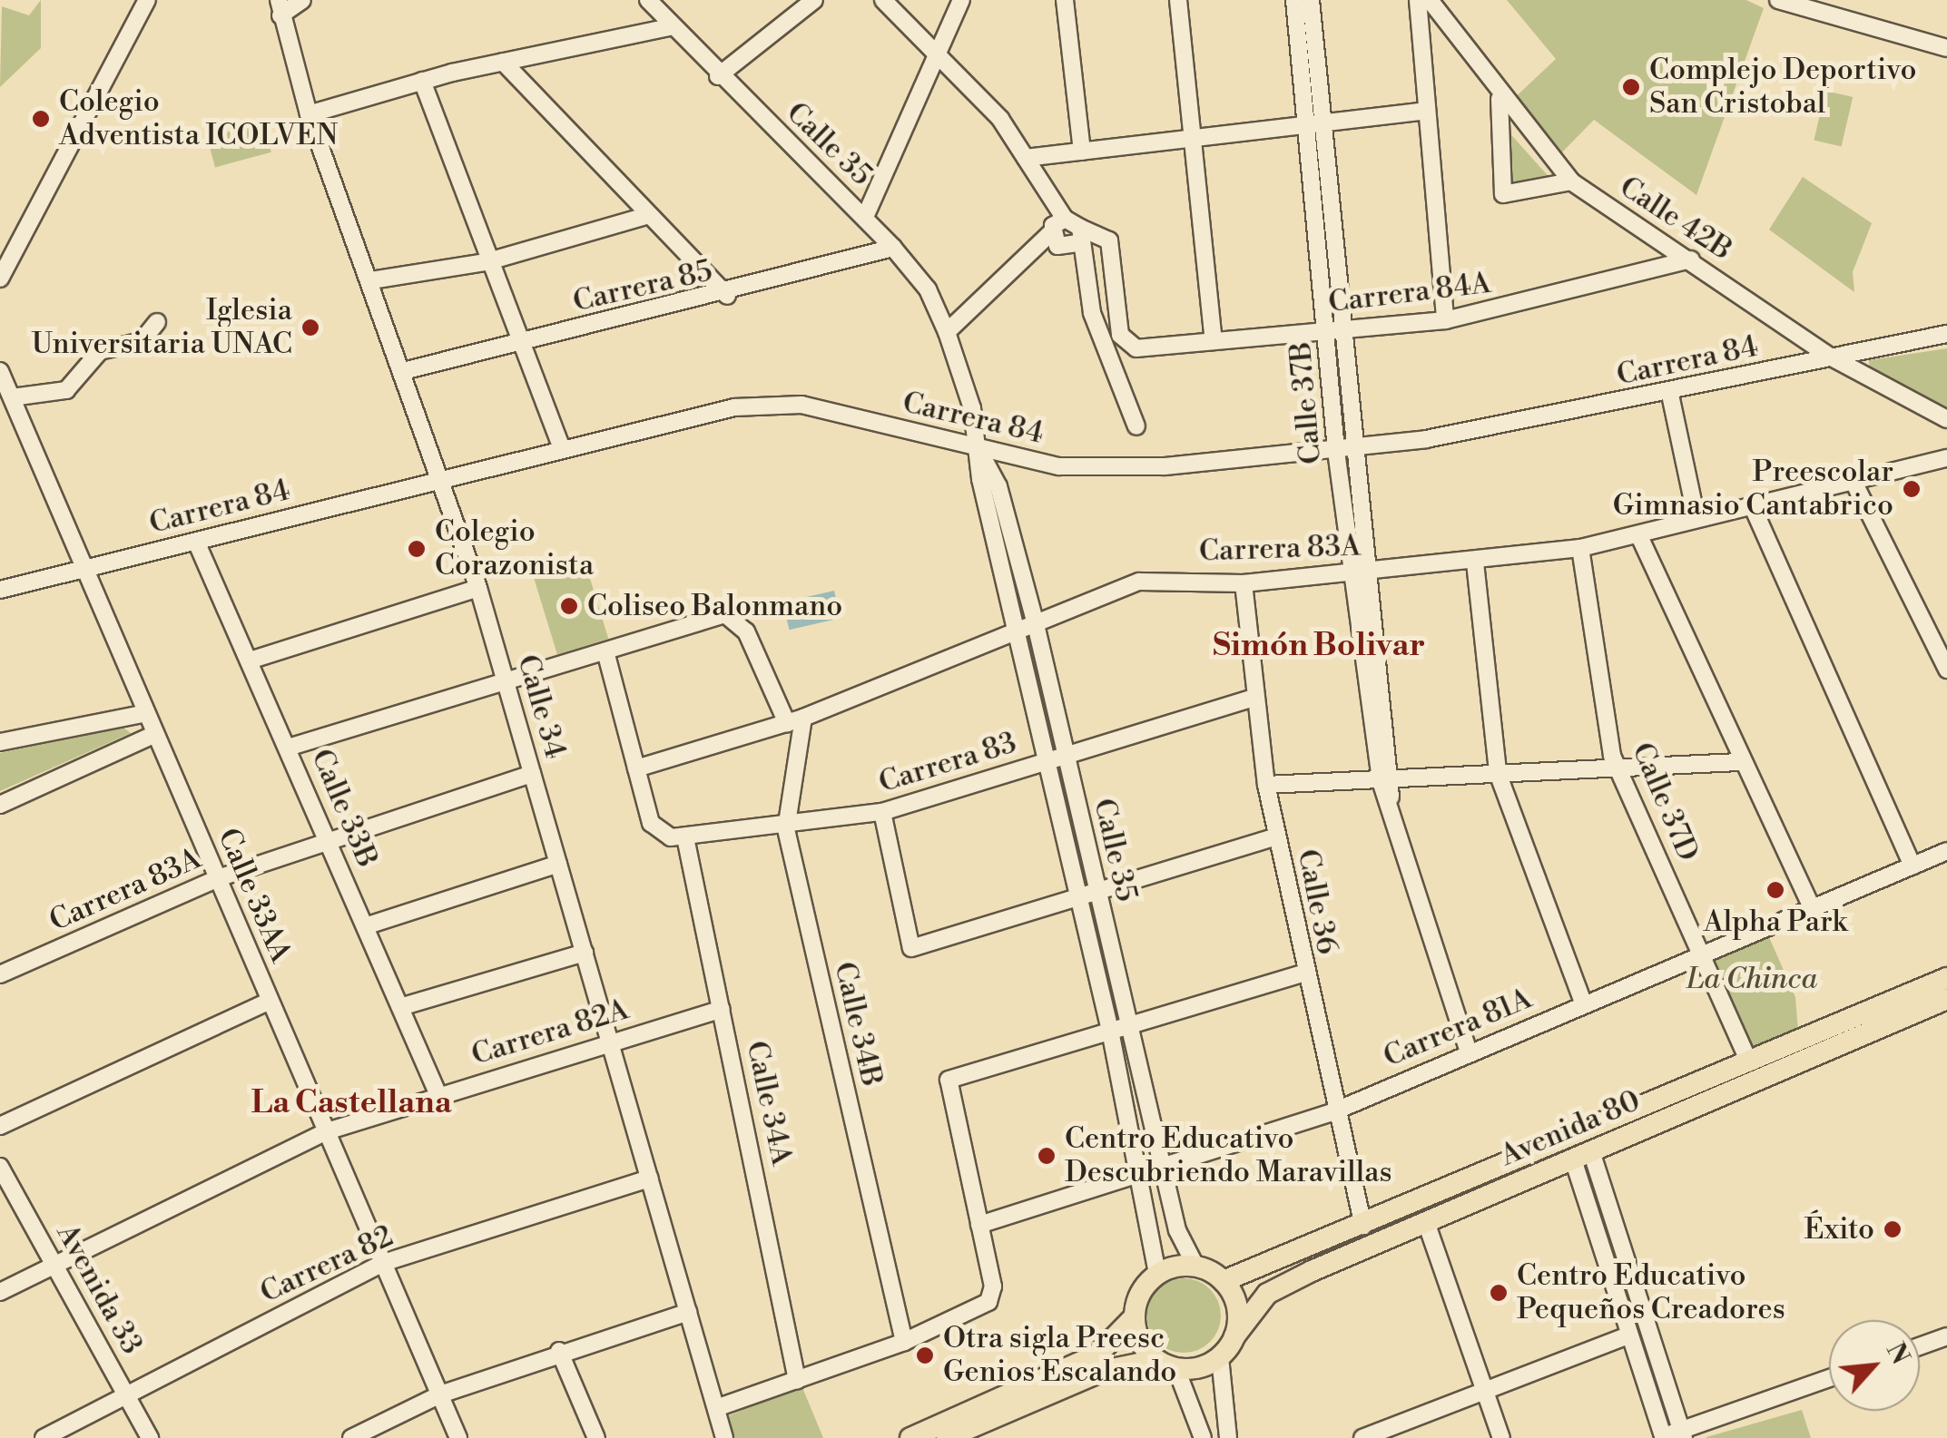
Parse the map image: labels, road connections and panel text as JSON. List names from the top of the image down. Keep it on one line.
{"streets":{"main road":["Avenida 80"],"street":["Calle 35","Calle 42B","Carrera 85","Carrera 84A","Carrera 84","Calle 37B","Carrera 83A","Calle 34","Carrera 83","Calle 37D","Calle 33B","Calle 33AA","Calle 36","Calle 34B","Carrera 81A","Carrera 82A","Calle 34A","Carrera 82","Avenida 33"]},"crossings":[["Calle 35","Carrera 85"],["Calle 35","Carrera 84"],["Calle 35","Carrera 83A"],["Calle 35","Carrera 83"],["Calle 35","Carrera 81A"],["Calle 35","Avenida 80"],["Calle 42B","Carrera 84A"],["Calle 42B","Carrera 84"],["Carrera 85","Calle 34"],["Carrera 84A","Calle 37B"],["Carrera 84","Calle 37B"],["Carrera 84","Calle 34"],["Carrera 84","Calle 33B"],["Carrera 84","Calle 33AA"],["Calle 37B","Carrera 83A"],["Calle 37B","Carrera 81A"],["Carrera 83A","Calle 34"],["Carrera 83A","Carrera 83"],["Carrera 83A","Calle 37D"],["Carrera 83A","Calle 33B"],["Carrera 83A","Calle 33AA"],["Carrera 83A","Calle 36"],["Carrera 83A","Calle 34B"],["Calle 34","Carrera 82A"],["Calle 34","Carrera 82"],["Carrera 83","Calle 36"],["Carrera 83","Calle 34B"],["Carrera 83","Calle 34A"],["Calle 37D","Carrera 81A"],["Calle 37D","Avenida 80"],["Calle 33B","Carrera 82A"],["Calle 33AA","Carrera 82A"],["Calle 33AA","Carrera 82"],["Calle 36","Carrera 81A"],["Calle 36","Avenida 80"],["Carrera 82A","Calle 34A"],["Carrera 82A","Avenida 33"],["Carrera 82","Avenida 33"]],"districts":["Simón Bolivar","La Castellana"],"parks":["La Chinca"],"places":["Complejo Deportivo San Cristobal","Colegio Adventista ICOLVEN","Iglesia Universitaria UNAC","Preescolar Gimnasio Cantabrico","Colegio Corazonista","Coliseo Balonmano","Alpha Park","Centro Educativo Descubriendo Maravillas","Éxito","Centro Educativo Pequeños Creadores","Otra sigla Preesc Genios Escalando"],"north":"top right"}
